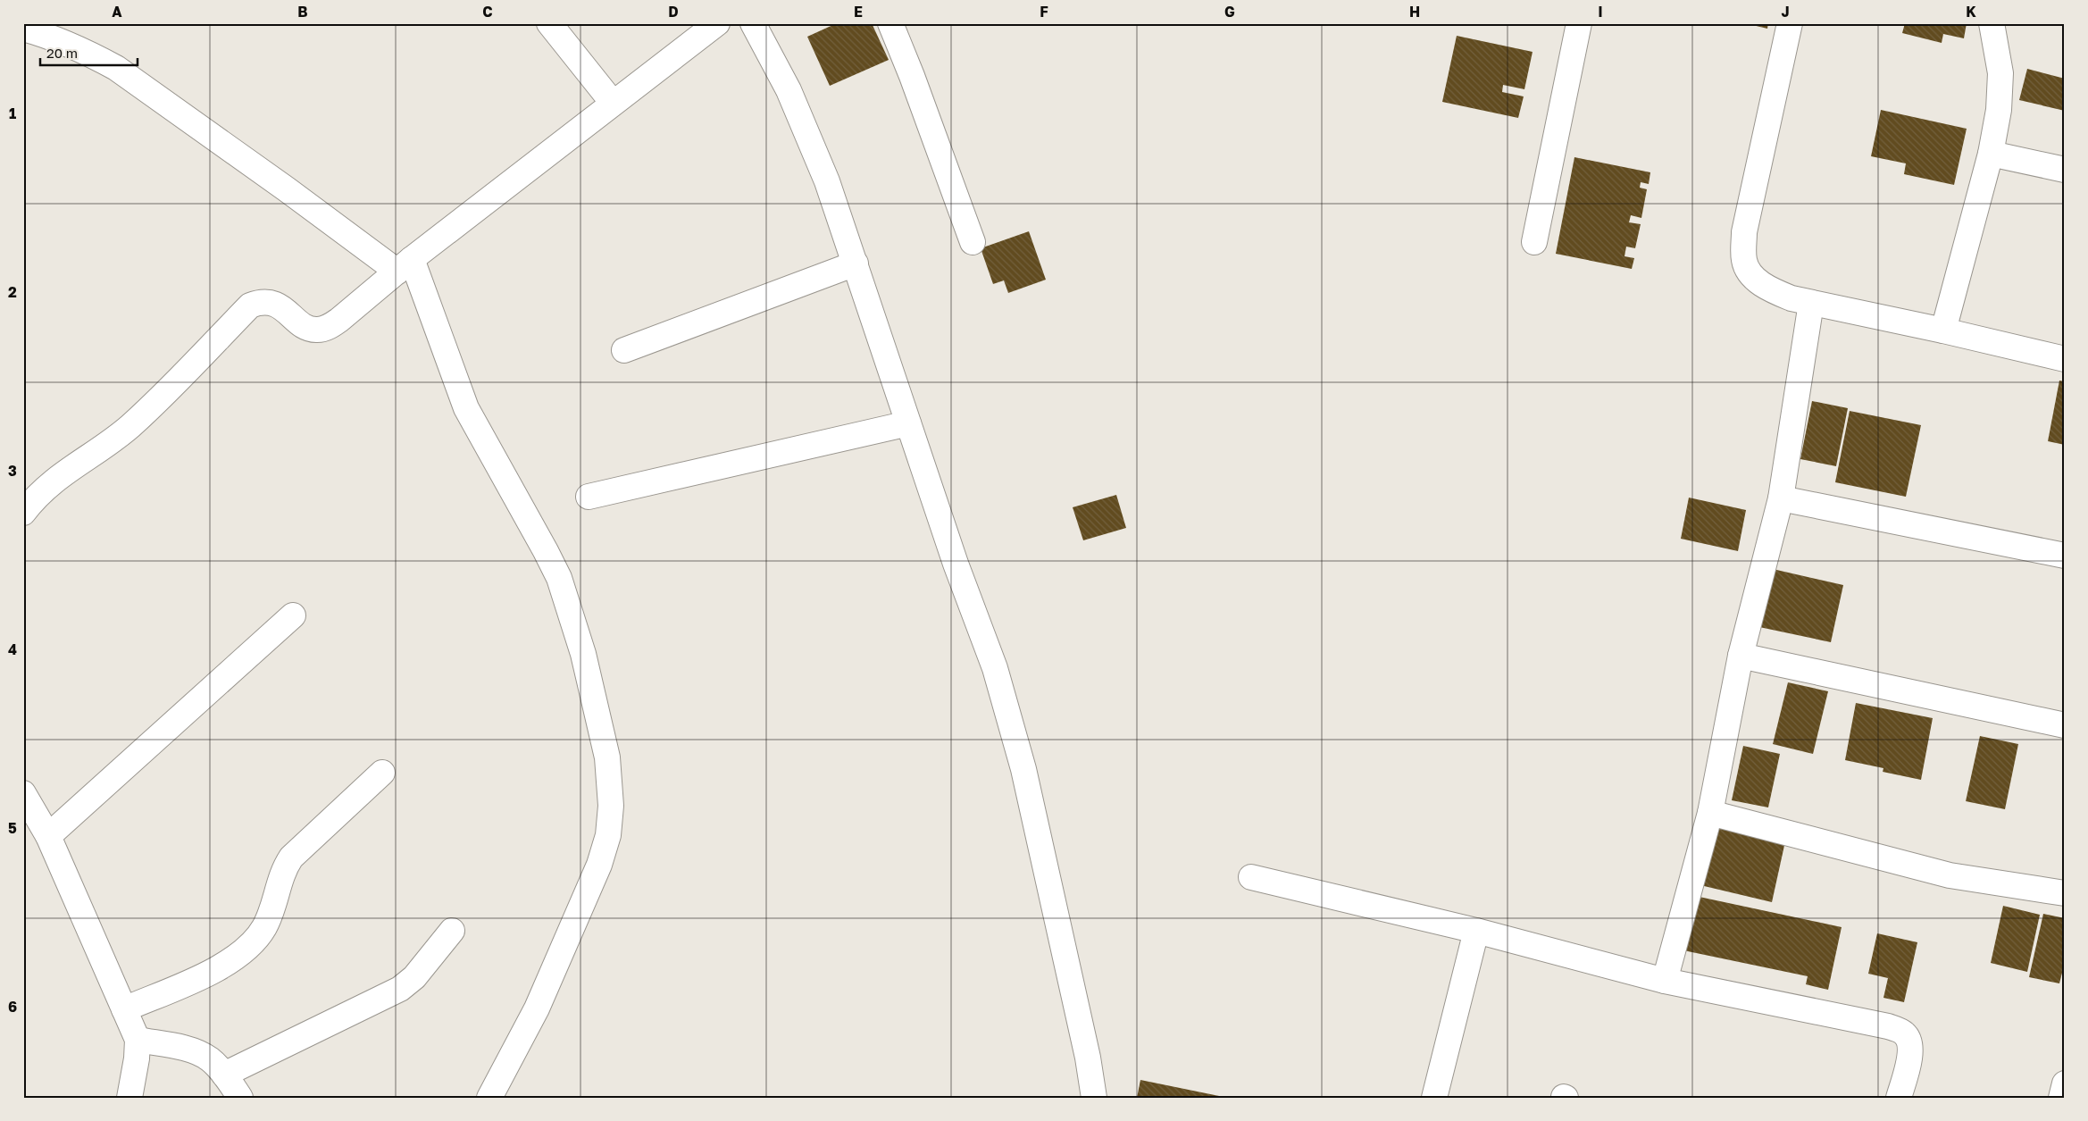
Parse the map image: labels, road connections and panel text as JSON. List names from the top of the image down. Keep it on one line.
{"scale_bar":"20 m","grid":{"columns":["A","B","C","D","E","F","G","H","I","J","K"],"rows":["1","2","3","4","5","6"]}}
